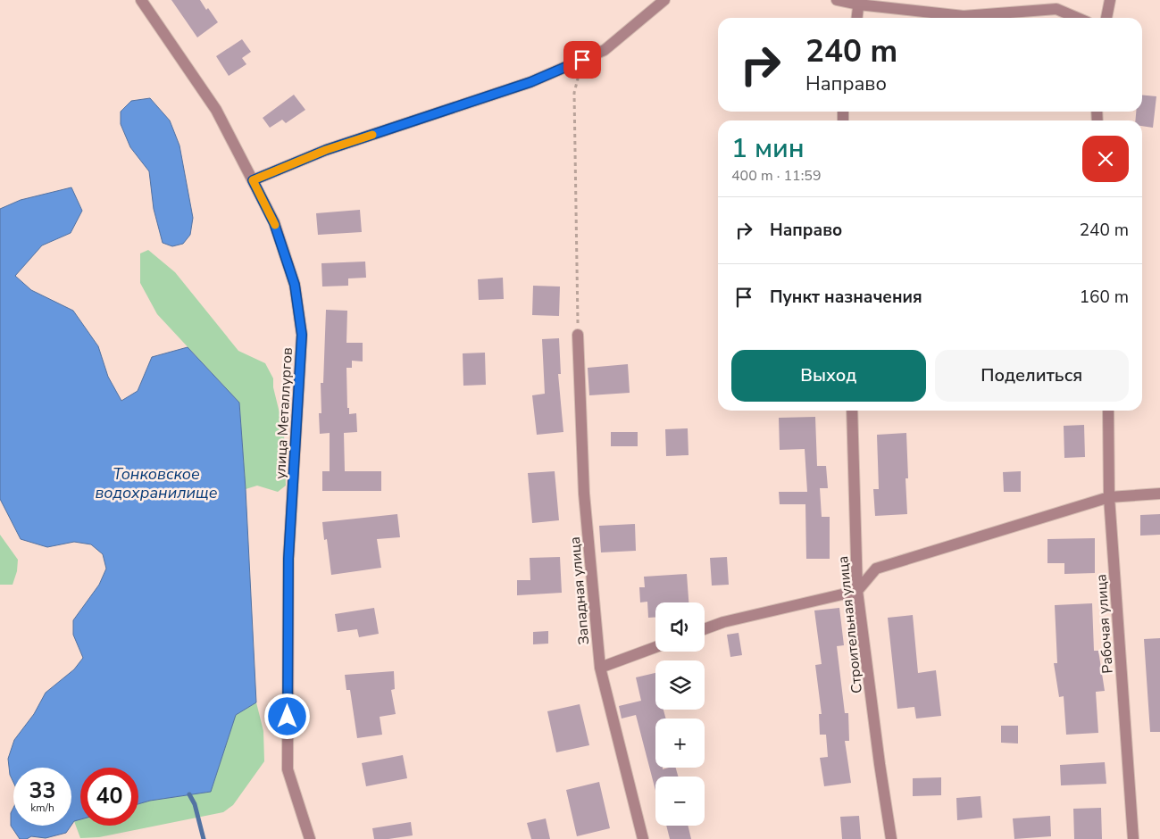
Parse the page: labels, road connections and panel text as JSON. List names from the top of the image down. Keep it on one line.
{"streets":{"street":["улица Металлургов","Западная улица","Рабочая улица","Строительная улица"]},"water":["Тонковское водохранилище"],"page":{"turn":["240 m","Направо"],"heading":["1 мин","400 m · 11:59"],"list":[{"name":"Направо","value":"240 m"},{"name":"Пункт назначения","value":"160 m"}],"buttons":["Выход","Поделиться"],"map_buttons":["+","−"],"speed":"33 km/h","limit":"40"}}
